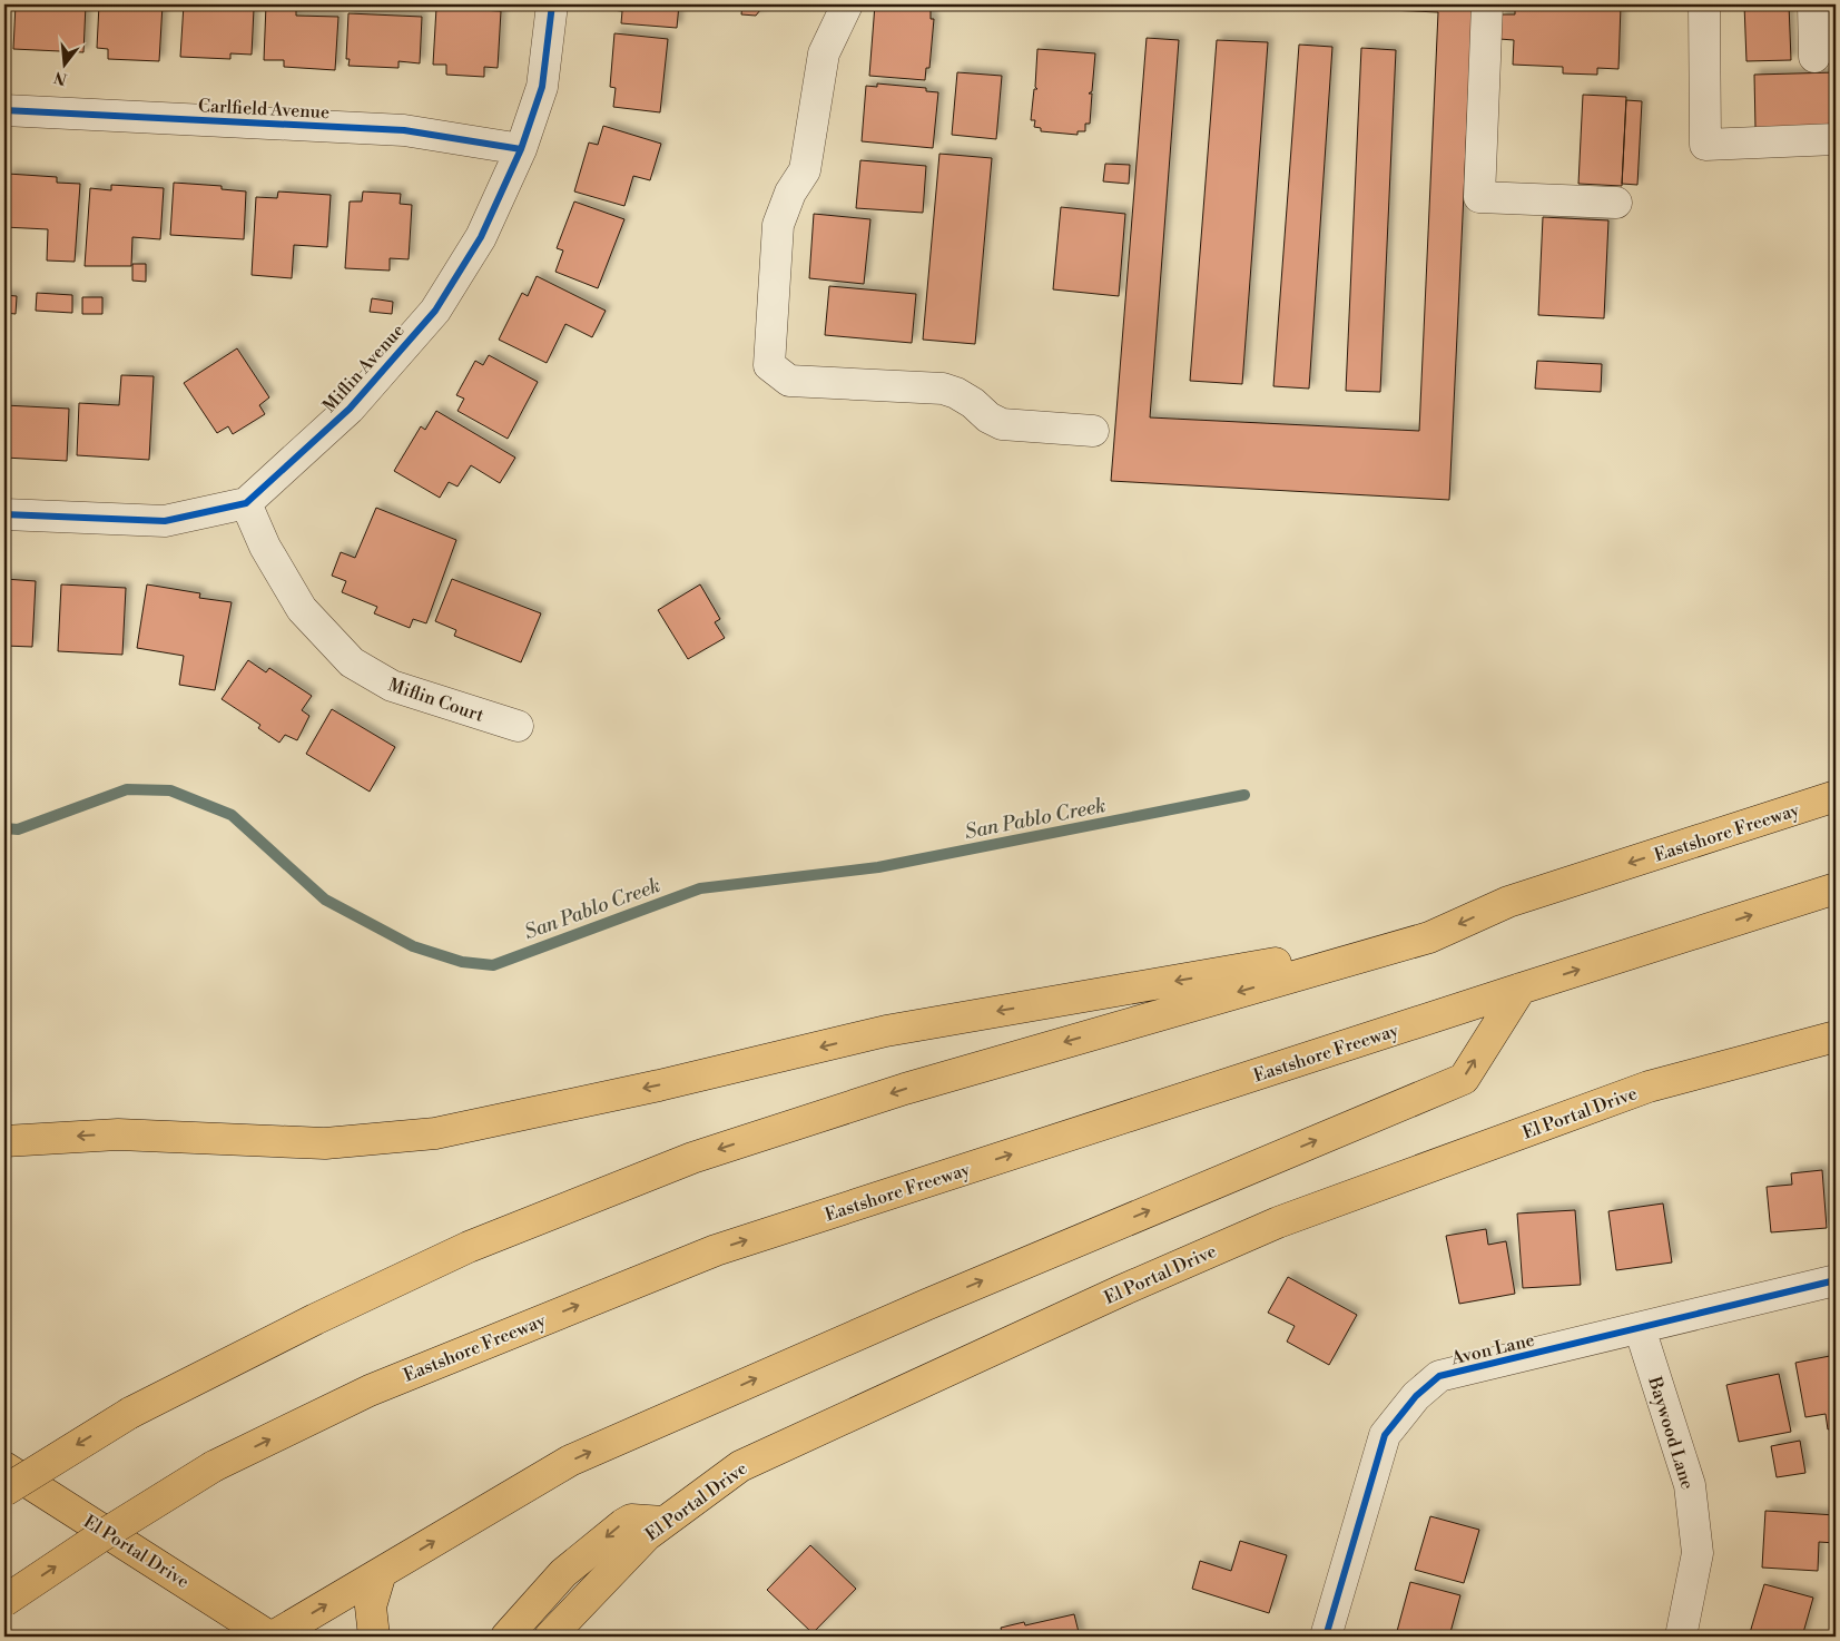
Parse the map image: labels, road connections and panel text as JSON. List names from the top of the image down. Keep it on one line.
{"streets":{"main road":["Eastshore Freeway","El Portal Drive"],"street":["Carlfield Avenue","Miflin Avenue","Miflin Court","Avon Lane","Baywood Lane"]},"crossings":[["Carlfield Avenue","Miflin Avenue"],["Miflin Avenue","Miflin Court"],["Avon Lane","Baywood Lane"]],"water":["San Pablo Creek"],"north":"bottom"}
